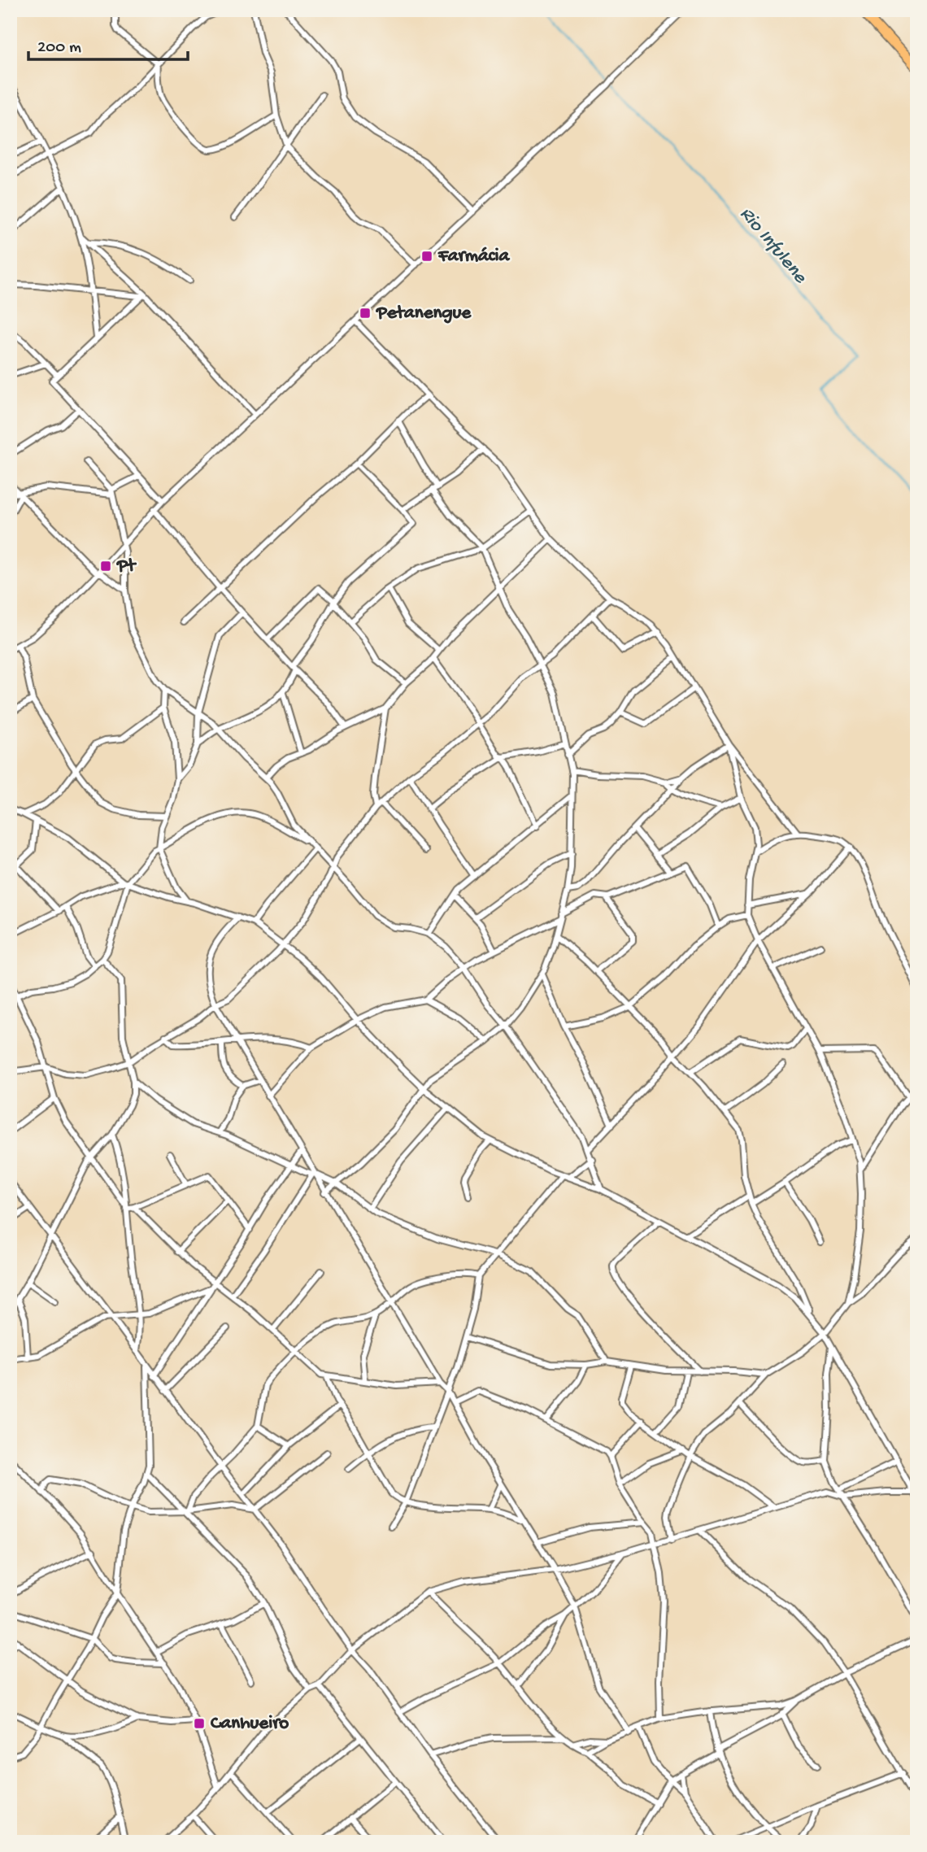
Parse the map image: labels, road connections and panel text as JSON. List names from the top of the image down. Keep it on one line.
{"water":["Rio Infulene"],"places":{"transit":["Farmácia","Petanengue","Pt","Canhueiro"]},"scale_bar":"200 m"}
